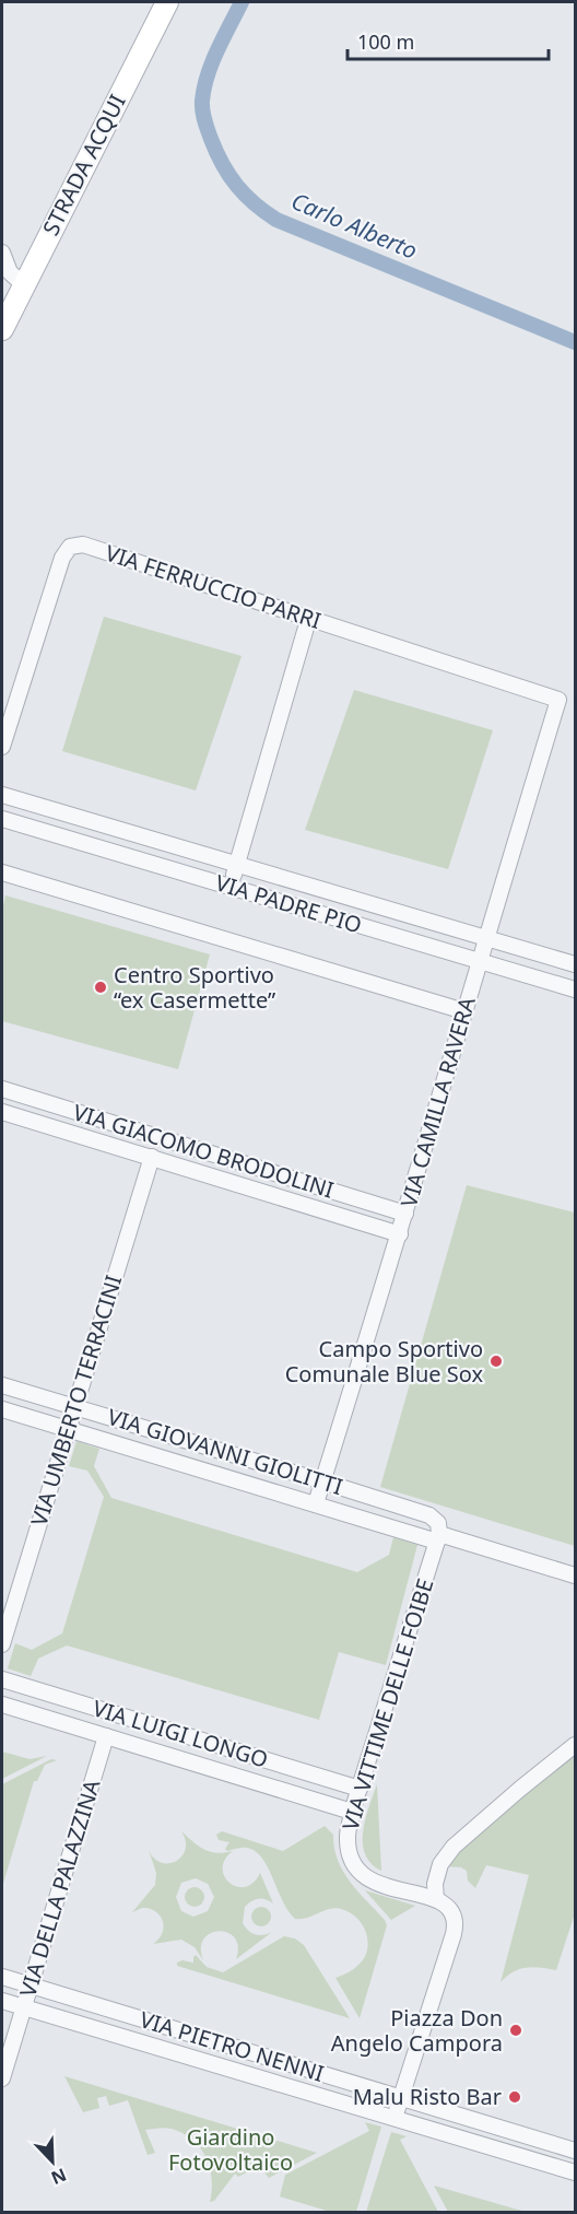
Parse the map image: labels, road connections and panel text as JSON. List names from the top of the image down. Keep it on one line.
{"streets":{"street":["STRADA ACQUI","VIA FERRUCCIO PARRI","VIA PADRE PIO","VIA CAMILLA RAVERA","VIA GIACOMO BRODOLINI","VIA UMBERTO TERRACINI","VIA GIOVANNI GIOLITTI","VIA VITTIME DELLE FOIBE","VIA LUIGI LONGO","VIA DELLA PALAZZINA","VIA PIETRO NENNI"]},"crossings":[["VIA FERRUCCIO PARRI","VIA CAMILLA RAVERA"],["VIA PADRE PIO","VIA CAMILLA RAVERA"],["VIA CAMILLA RAVERA","VIA GIACOMO BRODOLINI"],["VIA CAMILLA RAVERA","VIA GIOVANNI GIOLITTI"],["VIA GIACOMO BRODOLINI","VIA UMBERTO TERRACINI"],["VIA UMBERTO TERRACINI","VIA GIOVANNI GIOLITTI"],["VIA GIOVANNI GIOLITTI","VIA VITTIME DELLE FOIBE"],["VIA VITTIME DELLE FOIBE","VIA LUIGI LONGO"],["VIA LUIGI LONGO","VIA DELLA PALAZZINA"],["VIA DELLA PALAZZINA","VIA PIETRO NENNI"]],"water":["Carlo Alberto"],"parks":["Giardino Fotovoltaico"],"places":["Centro Sportivo “ex Casermette”","Campo Sportivo Comunale Blue Sox","Piazza Don Angelo Campora","Malu Risto Bar"],"scale_bar":"100 m","north":"bottom right"}
